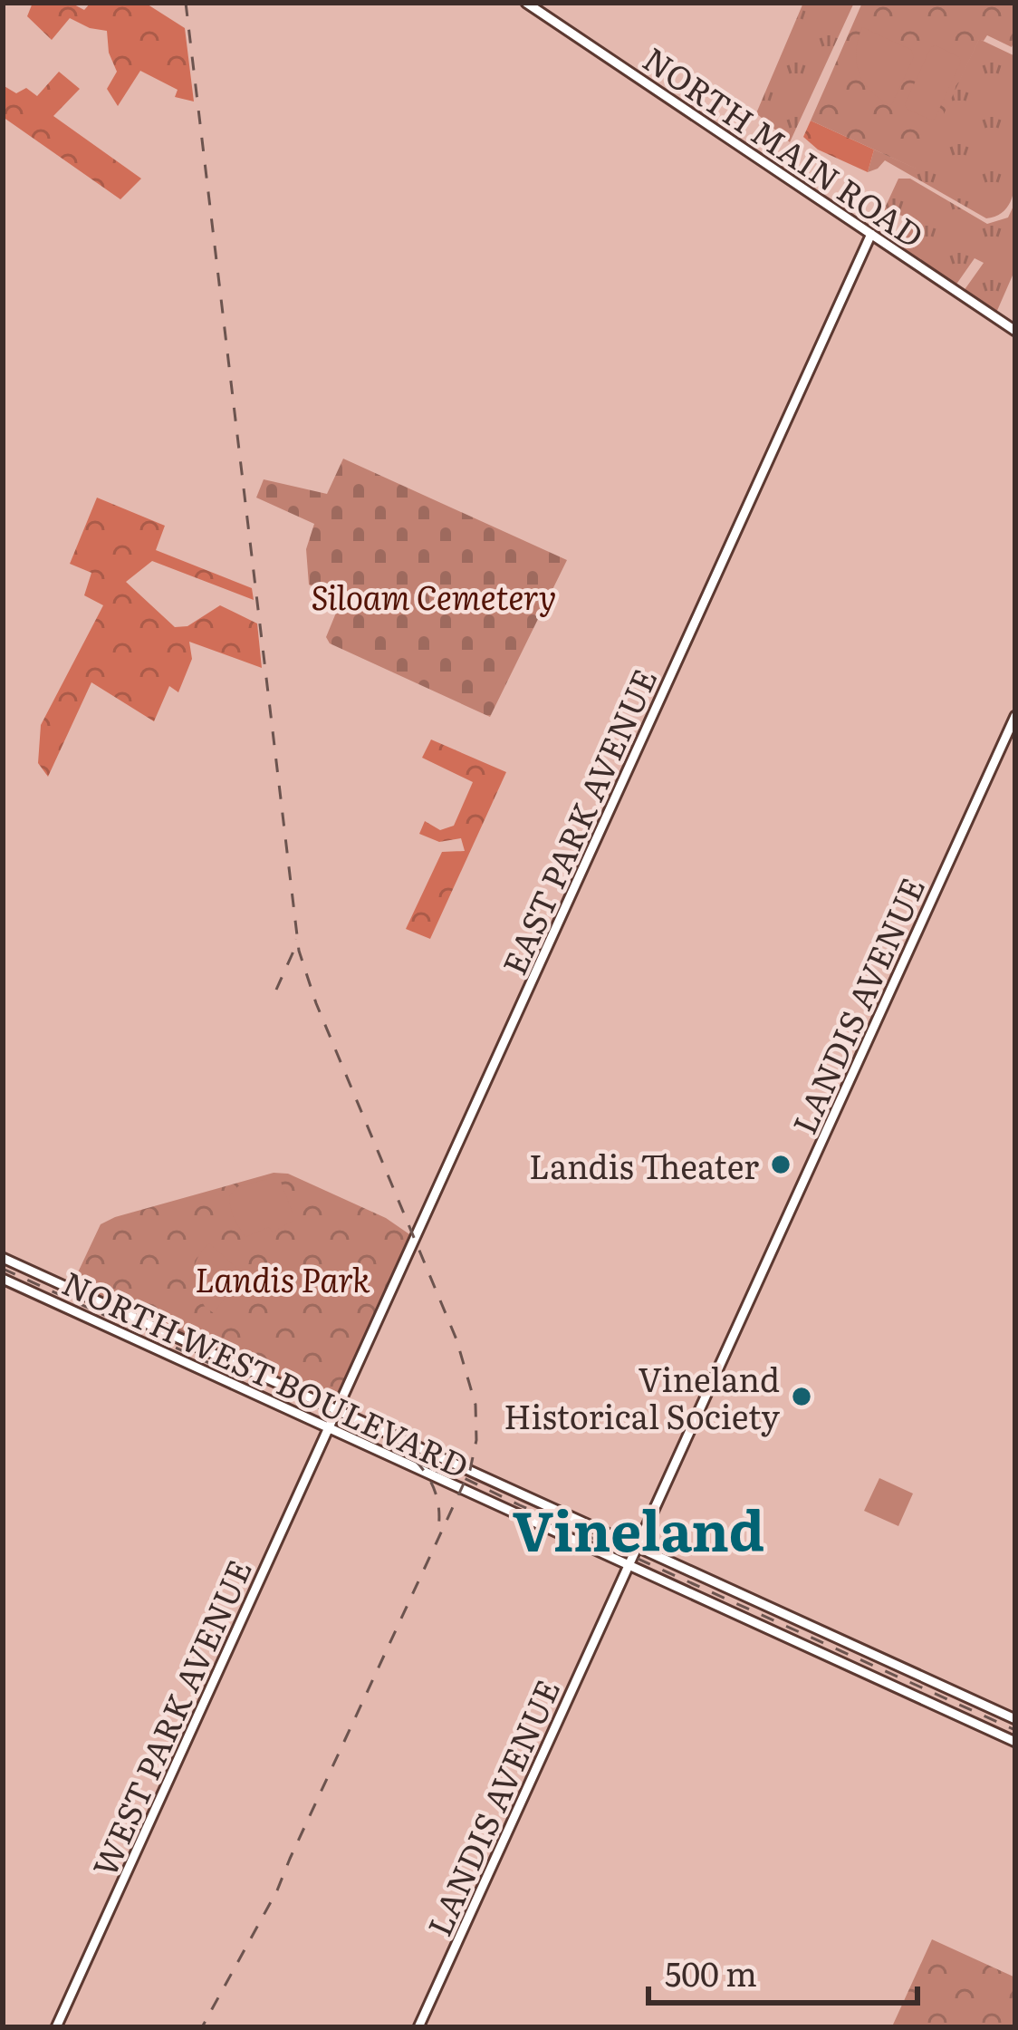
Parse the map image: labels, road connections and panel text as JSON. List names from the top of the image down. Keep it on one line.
{"streets":{"main road":["NORTH MAIN ROAD","EAST PARK AVENUE","LANDIS AVENUE","NORTH WEST BOULEVARD","WEST PARK AVENUE"]},"crossings":[["NORTH MAIN ROAD","EAST PARK AVENUE"],["EAST PARK AVENUE","NORTH WEST BOULEVARD"],["EAST PARK AVENUE","WEST PARK AVENUE"],["LANDIS AVENUE","NORTH WEST BOULEVARD"],["NORTH WEST BOULEVARD","WEST PARK AVENUE"]],"districts":["Vineland"],"parks":["Siloam Cemetery","Landis Park"],"places":["Landis Theater","Vineland Historical Society"],"scale_bar":"500 m"}
